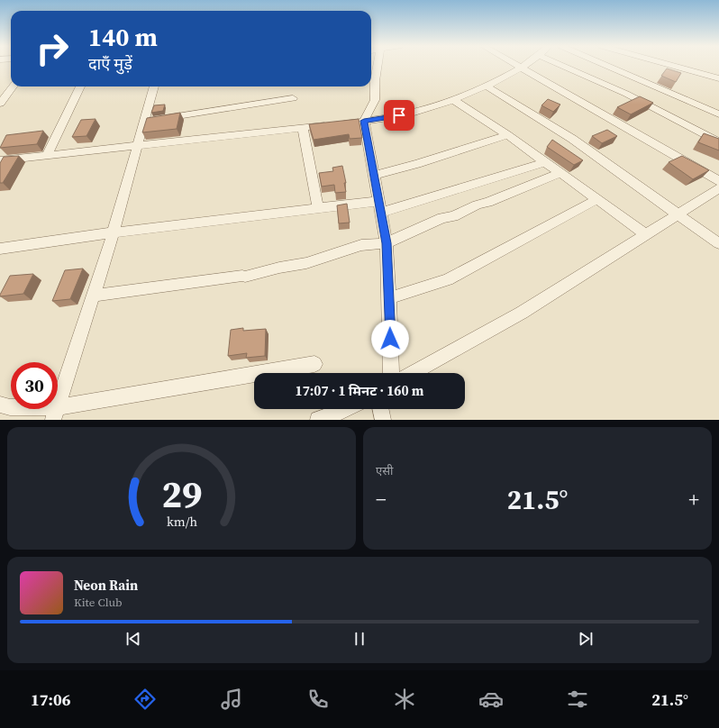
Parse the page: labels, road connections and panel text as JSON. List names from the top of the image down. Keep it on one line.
{"page":{"turn":["140 m","दाएँ मुड़ें"],"limit":"30","trip":"17:07 · 1 मिनट · 160 m","tile":"एसी","heat":["−","21.5°","+"],"song":["Neon Rain","Kite Club"],"tabs":["17:06","21.5°"],"gauge":["29","km/h"]}}
